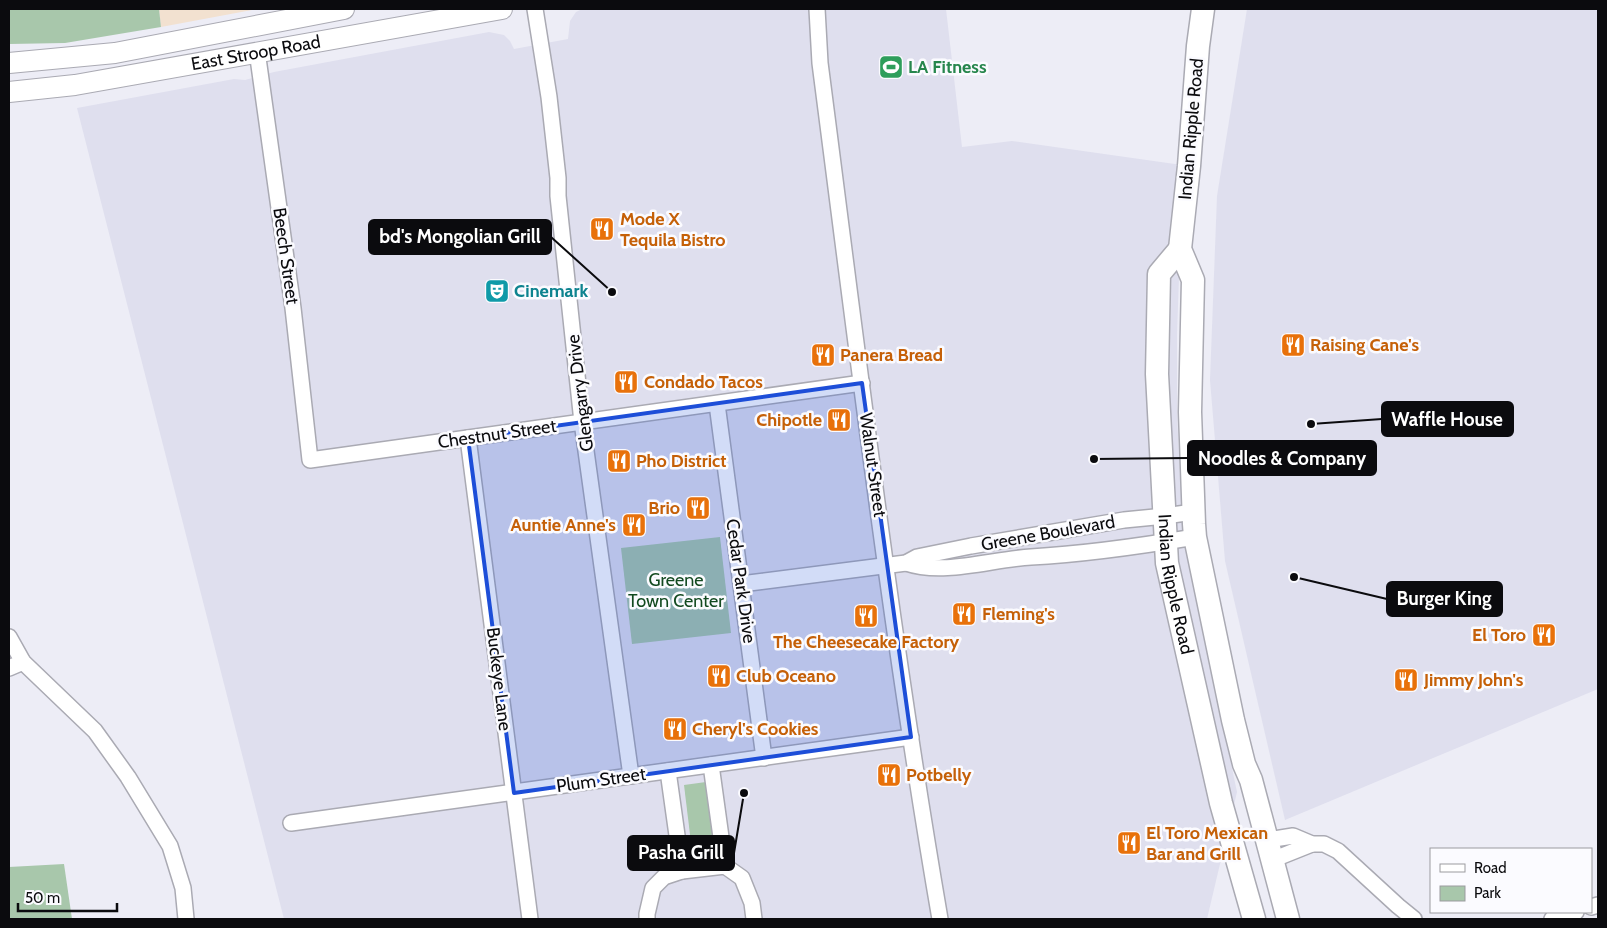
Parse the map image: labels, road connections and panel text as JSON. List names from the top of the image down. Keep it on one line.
{"streets":{"main road":["East Stroop Road","Indian Ripple Road"],"street":["Beech Street","Glengarry Drive","Chestnut Street","Walnut Street","Greene Boulevard","Cedar Park Drive","Buckeye Lane","Plum Street"]},"crossings":[["East Stroop Road","Beech Street"],["Indian Ripple Road","Greene Boulevard"],["Beech Street","Chestnut Street"],["Glengarry Drive","Chestnut Street"],["Glengarry Drive","Plum Street"],["Chestnut Street","Walnut Street"],["Chestnut Street","Cedar Park Drive"],["Chestnut Street","Buckeye Lane"],["Walnut Street","Greene Boulevard"],["Walnut Street","Plum Street"],["Greene Boulevard","Cedar Park Drive"],["Cedar Park Drive","Plum Street"],["Buckeye Lane","Plum Street"]],"parks":["Greene Town Center"],"places":{"sports":["LA Fitness"],"restaurant":["Mode X Tequila Bistro","Raising Cane's","Panera Bread","Condado Tacos","Chipotle","Pho District","Brio","Auntie Anne's","Fleming's","The Cheesecake Factory","El Toro","Club Oceano","Jimmy John's","Cheryl's Cookies","Potbelly","El Toro Mexican Bar and Grill"],"theatre":["Cinemark"],"other":["bd's Mongolian Grill","Waffle House","Noodles & Company","Burger King","Pasha Grill"]},"legend":["Road","Park"],"scale_bar":"50 m"}
